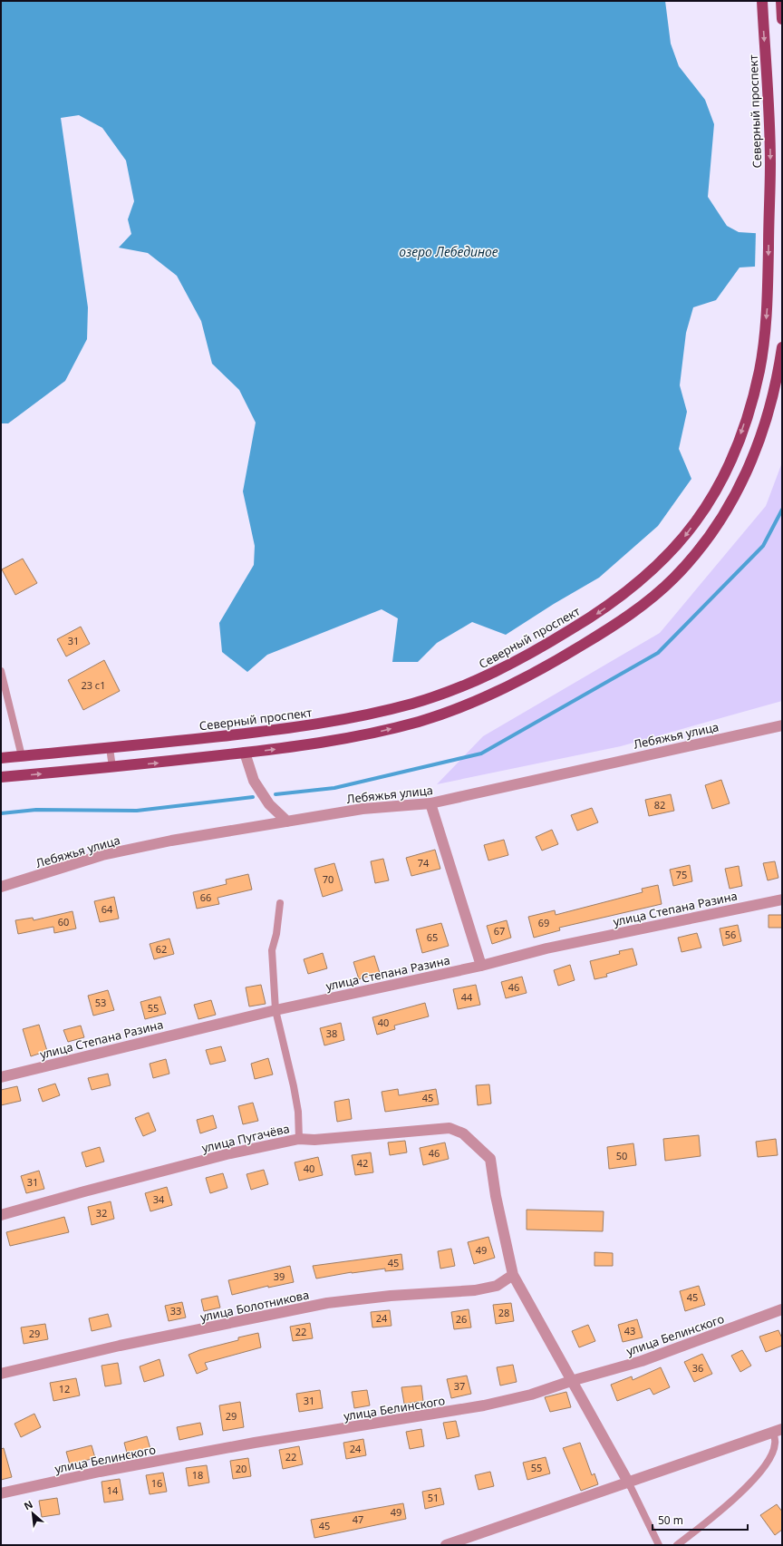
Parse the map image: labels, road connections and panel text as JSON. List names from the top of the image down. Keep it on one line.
{"streets":{"main road":["Северный проспект"],"street":["Лебяжья улица","улица Степана Разина","улица Пугачёва","улица Болотникова","улица Белинского"]},"crossings":[["улица Пугачёва","улица Болотникова"]],"water":["озеро Лебединое"],"house_numbers":["31","23 с1","82","74","75","70","66","64","60","69","67","56","65","62","46","44","53","55","40","38","45","46","50","42","40","31","34","32","49","45","39","45","33","28","24","26","43","22","29","36","37","12","31","29","24","22","55","20","18","16","14","51","49","47","45"],"scale_bar":"50 m","north":"top left"}
